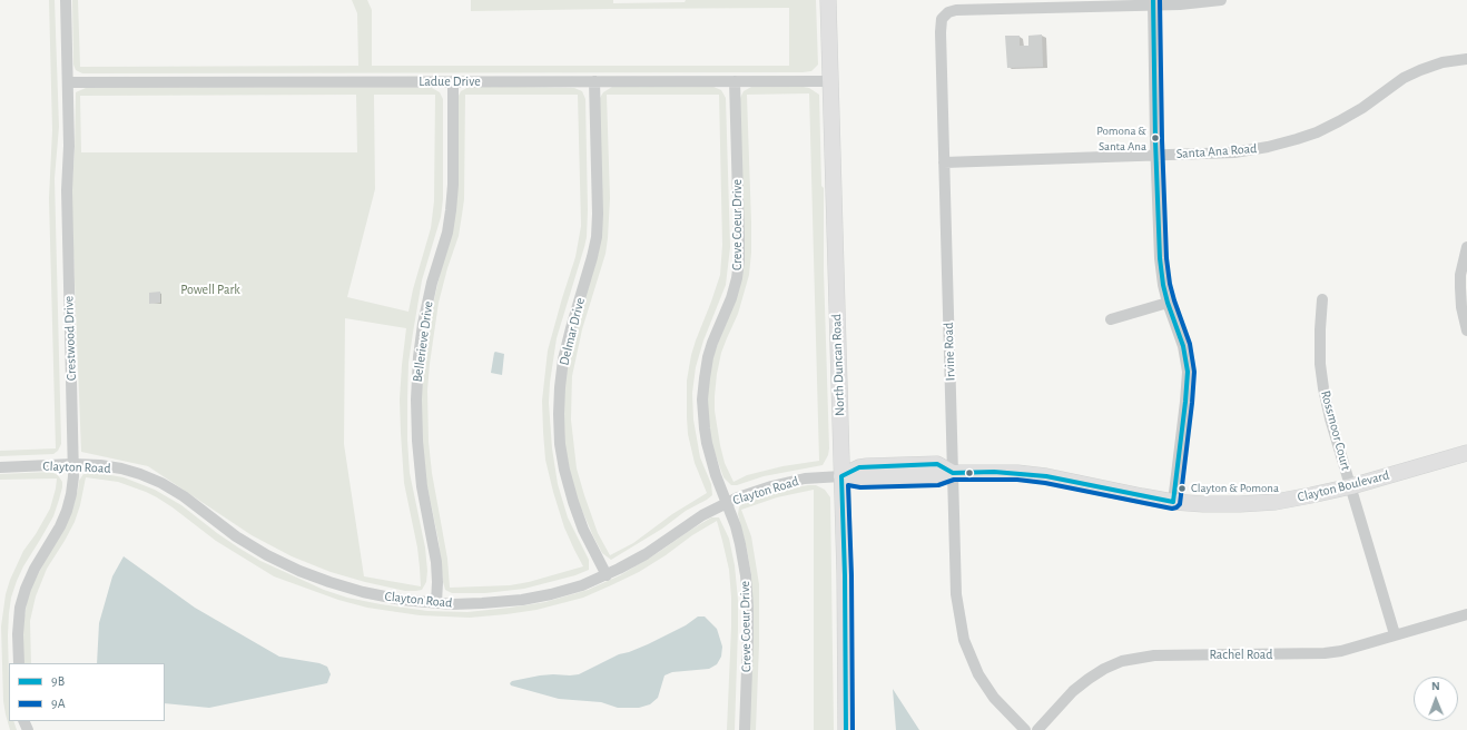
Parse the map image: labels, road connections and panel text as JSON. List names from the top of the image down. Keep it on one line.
{"streets":{"main road":["North Duncan Road","Clayton Boulevard"],"street":["Ladue Drive","Santa Ana Road","Creve Coeur Drive","Delmar Drive","Crestwood Drive","Bellerieve Drive","Irvine Road","Rossmoor Court","Clayton Road","Rachel Road"]},"crossings":[["Ladue Drive","Creve Coeur Drive"],["Ladue Drive","Delmar Drive"],["Ladue Drive","Crestwood Drive"],["Ladue Drive","Bellerieve Drive"],["Ladue Drive","North Duncan Road"],["Santa Ana Road","Irvine Road"],["Creve Coeur Drive","Clayton Road"],["Delmar Drive","Clayton Road"],["Crestwood Drive","Clayton Road"],["Bellerieve Drive","Clayton Road"],["Irvine Road","Clayton Boulevard"],["North Duncan Road","Clayton Road"],["North Duncan Road","Clayton Boulevard"],["Rossmoor Court","Clayton Boulevard"],["Rossmoor Court","Rachel Road"],["Clayton Road","Clayton Boulevard"]],"parks":["Powell Park"],"places":["Pomona & Santa Ana","Clayton & Pomona"],"lines":["transit line 9B","transit line 9A"],"legend":["9B","9A"],"north":"top"}
